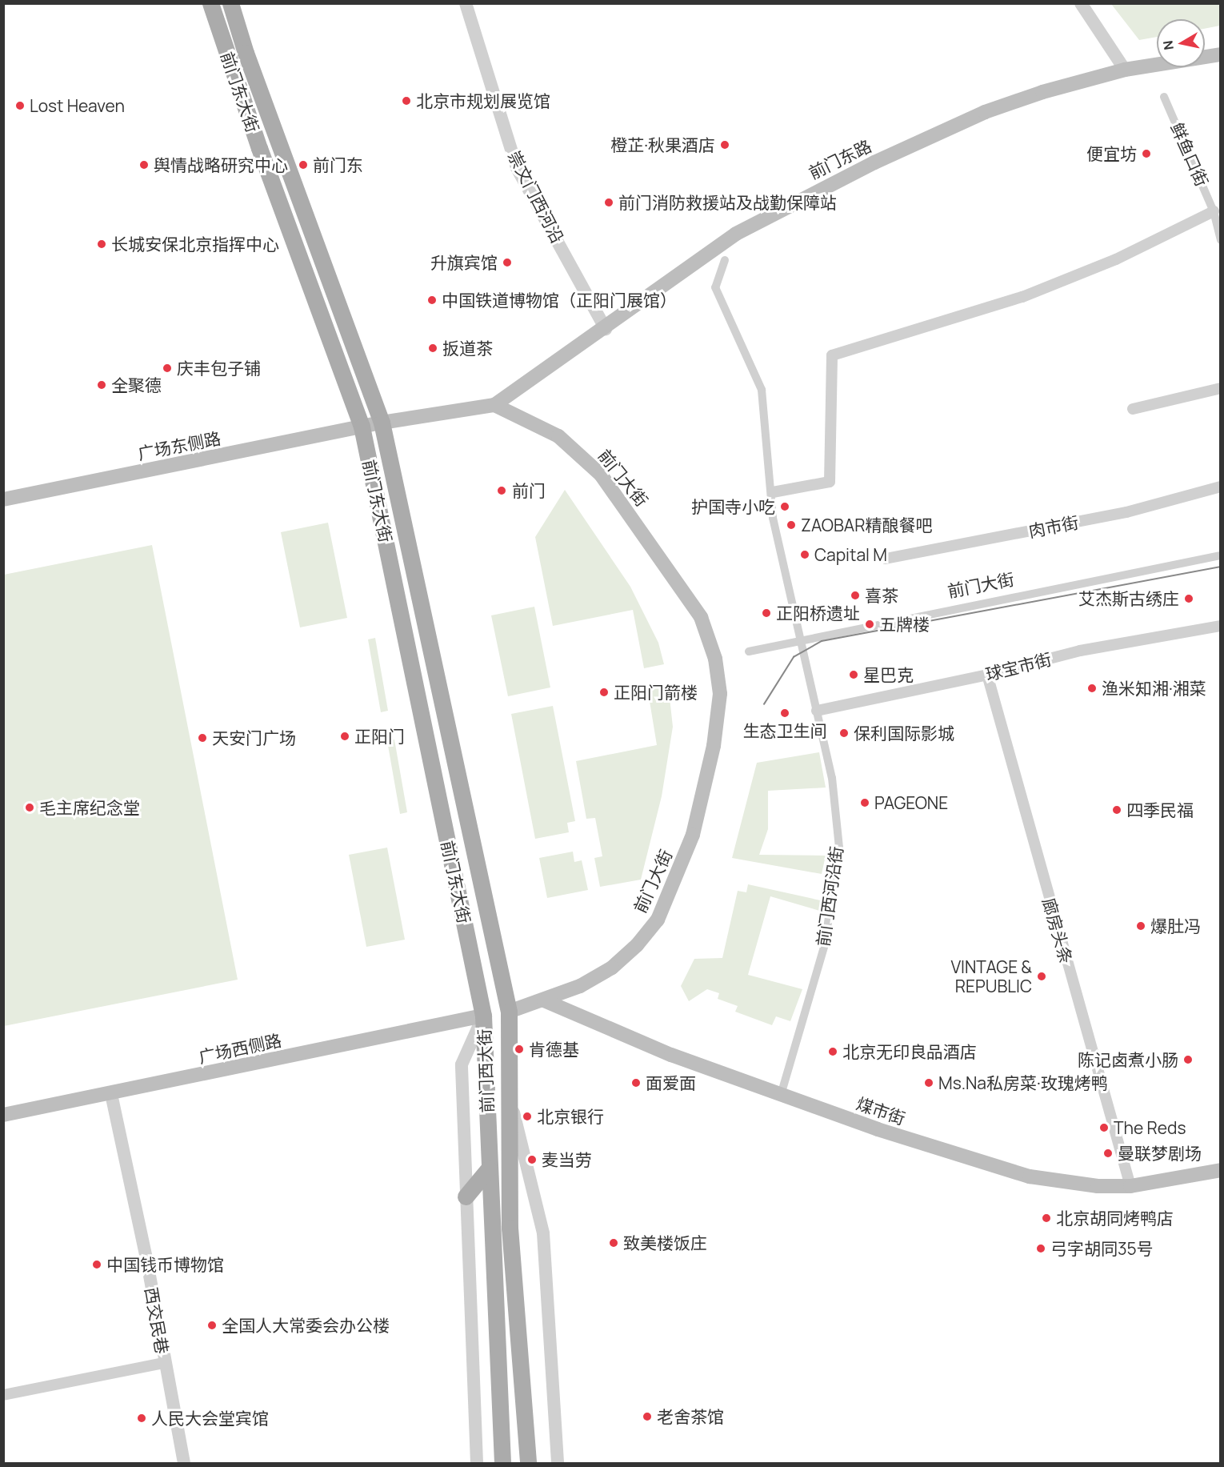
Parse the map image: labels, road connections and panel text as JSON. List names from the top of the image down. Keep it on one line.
{"streets":{"main road":["前门东大街","前门东路","广场东侧路","前门大街","广场西侧路","前门西大街","煤市街"],"street":["鲜鱼口街","崇文门西河沿","肉市街","球宝市街","前门西河沿街","廊房头条","西交民巷"]},"crossings":[["前门东大街","广场东侧路"],["前门东大街","前门大街"],["前门东大街","广场西侧路"],["前门东大街","前门西大街"],["前门东路","崇文门西河沿"],["前门东路","广场东侧路"],["前门东路","前门大街"],["广场东侧路","前门大街"],["前门大街","前门西河沿街"],["前门大街","前门西大街"],["前门大街","煤市街"],["球宝市街","前门西河沿街"],["球宝市街","廊房头条"],["前门西河沿街","煤市街"],["廊房头条","煤市街"],["广场西侧路","前门西大街"],["广场西侧路","西交民巷"]],"places":["北京市规划展览馆","Lost Heaven","橙芷·秋果酒店","便宜坊","舆情战略研究中心","前门东","前门消防救援站及战勤保障站","长城安保北京指挥中心","升旗宾馆","中国铁道博物馆（正阳门展馆）","扳道茶","庆丰包子铺","全聚德","前门","护国寺小吃","ZAOBAR精酿餐吧","Capital M","喜茶","艾杰斯古绣庄","正阳桥遗址","五牌楼","星巴克","渔米知湘·湘菜","正阳门箭楼","生态卫生间","保利国际影城","正阳门","天安门广场","PAGEONE","毛主席纪念堂","四季民福","爆肚冯","VINTAGE & REPUBLIC","肯德基","北京无印良品酒店","陈记卤煮小肠","面爱面","Ms.Na私房菜·玫瑰烤鸭","北京银行","The Reds","曼联梦剧场","麦当劳","北京胡同烤鸭店","致美楼饭庄","弓字胡同35号","中国钱币博物馆","全国人大常委会办公楼","老舍茶馆","人民大会堂宾馆"],"north":"left"}
